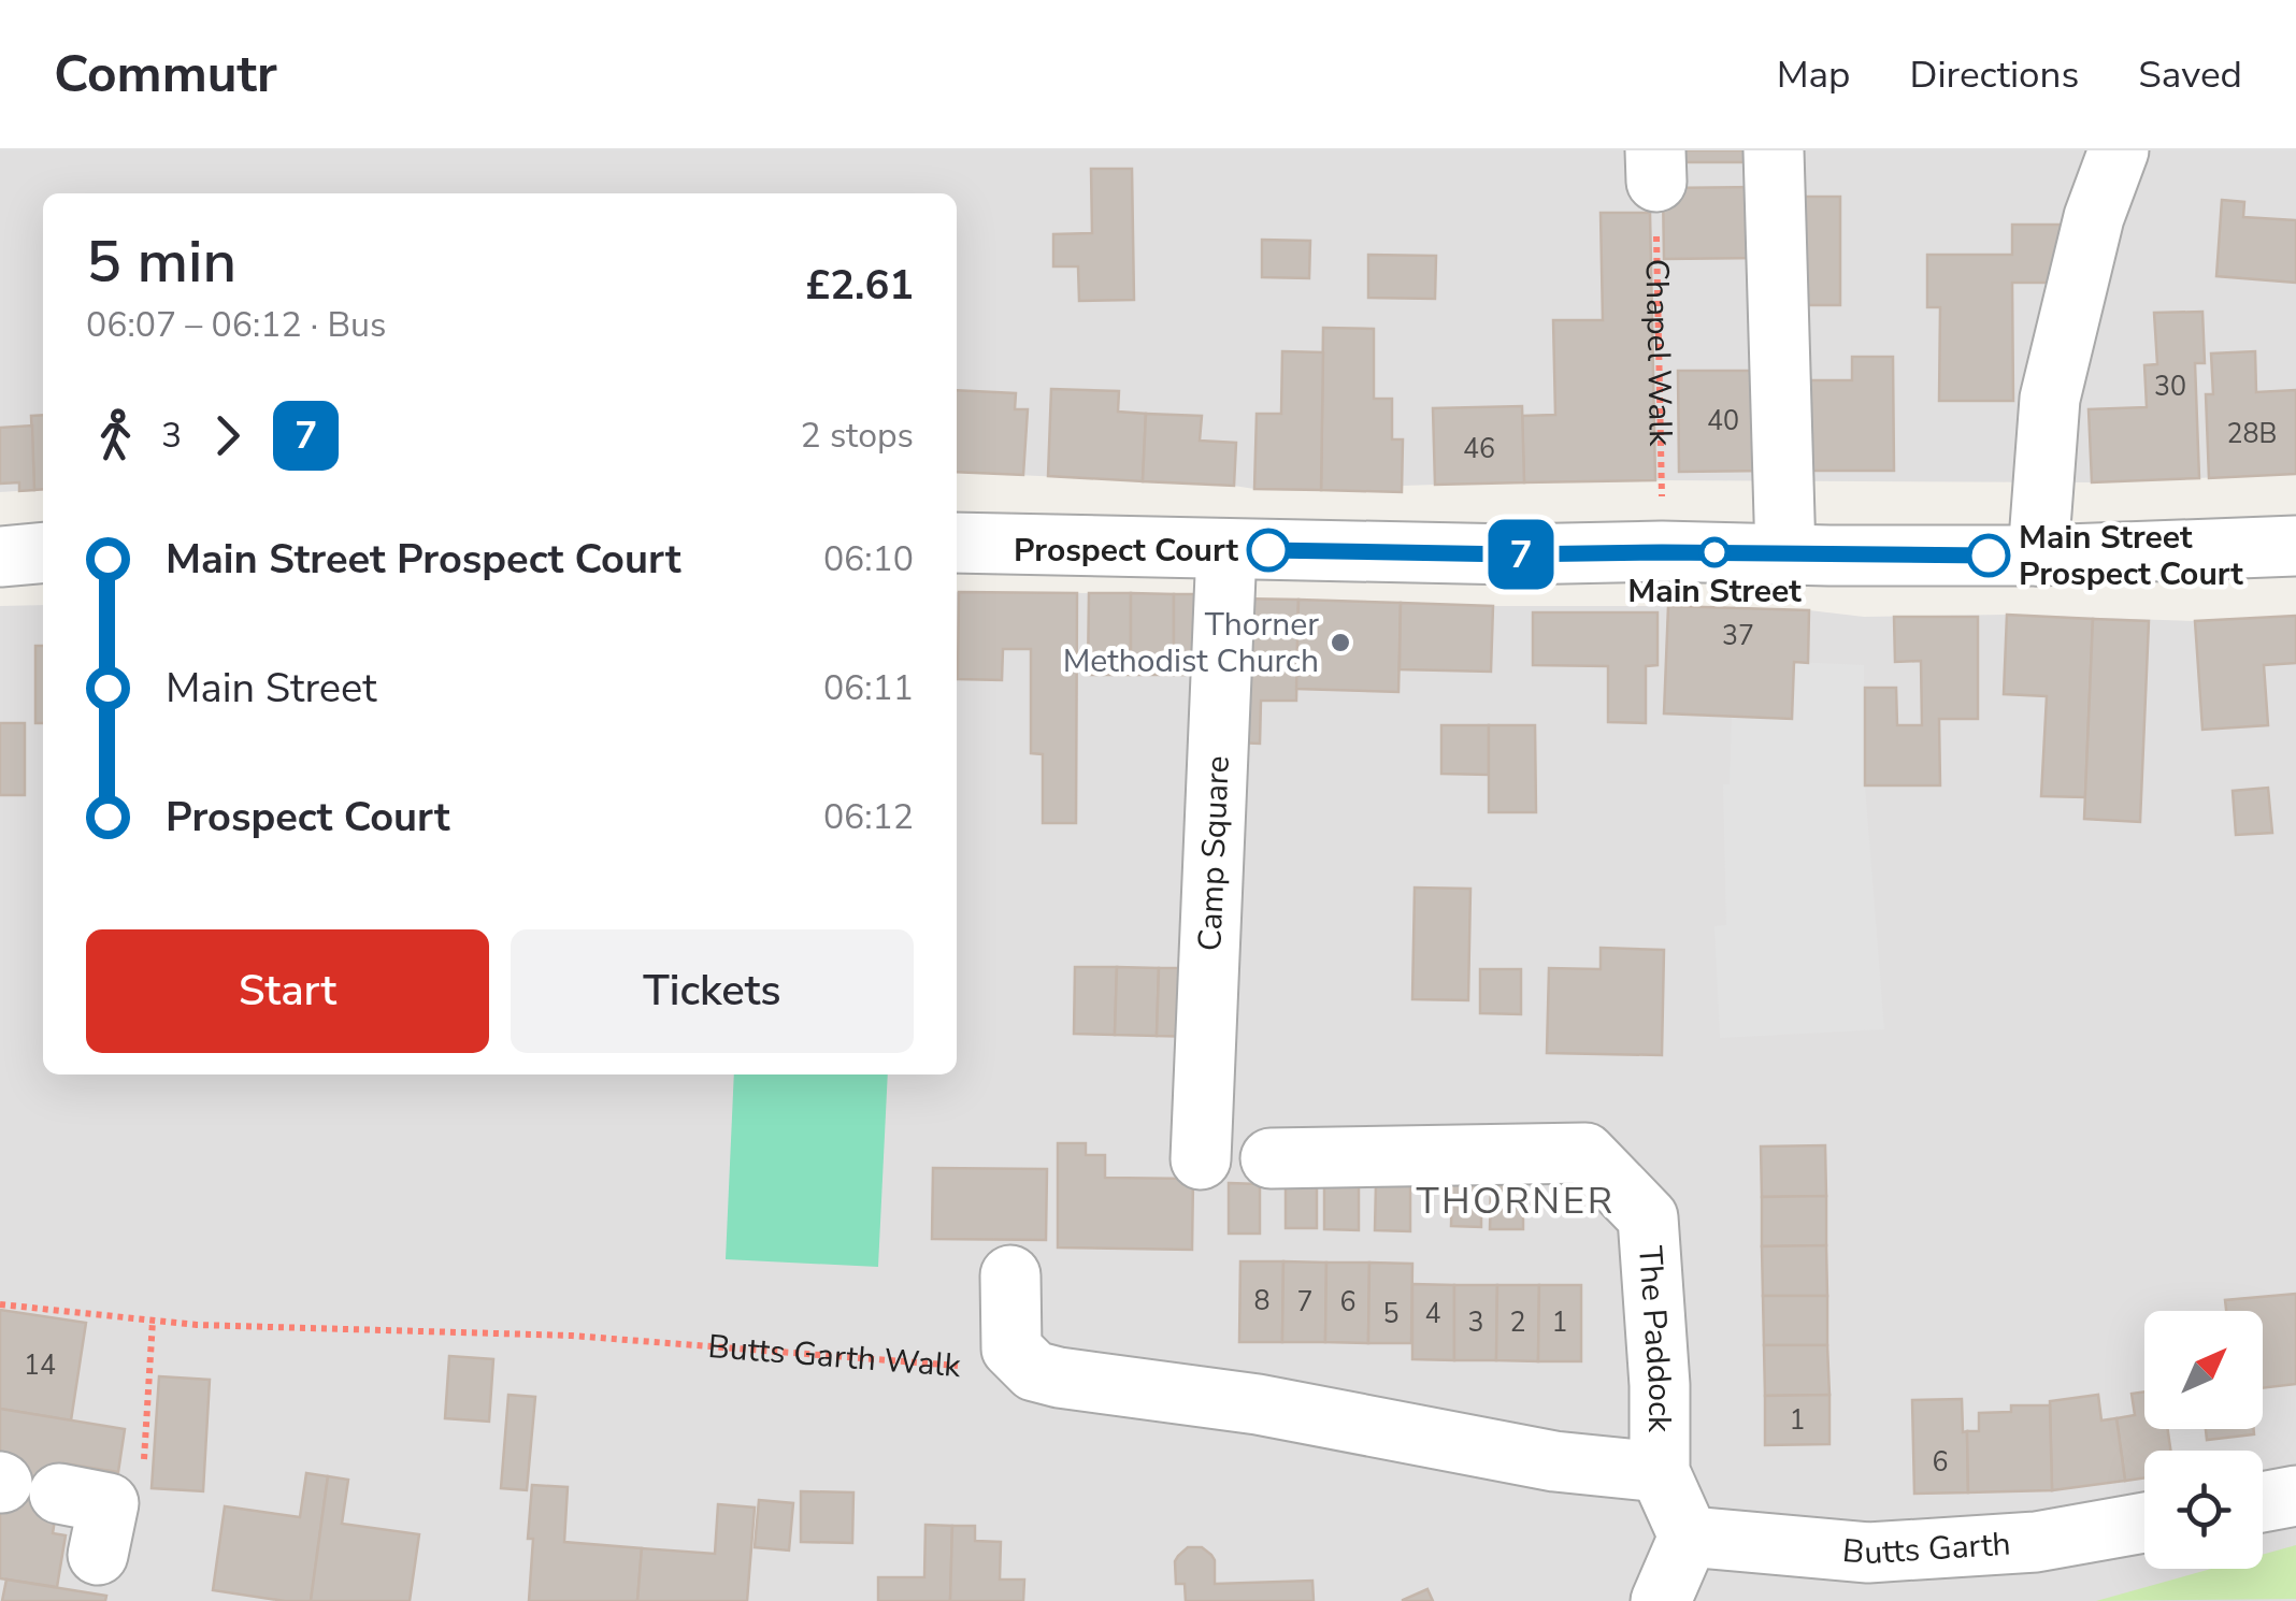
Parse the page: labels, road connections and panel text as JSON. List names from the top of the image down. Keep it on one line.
{"streets":{"street":["Camp Square","The Paddock","Butts Garth"],"path":["Chapel Walk","Butts Garth Walk"]},"crossings":[["The Paddock","Butts Garth"]],"districts":["THORNER"],"places":["Prospect Court","Main Street","Main Street Prospect Court","Thorner Methodist Church"],"lines":["bus line 7"],"house_numbers":["30","40","28B","46","37","8","7","6","5","4","3","2","1","14","1","6"],"north":"top right","page":{"header":"Commutr","nav":["Map","Directions","Saved"],"on_map":"7","heading":["5 min","06:07 – 06:12 · Bus","£2.61"],"legs":["3","7","2 stops"],"list":[{"name":"Main Street Prospect Court","value":"06:10"},{"name":"Main Street","value":"06:11"},{"name":"Prospect Court","value":"06:12"}],"buttons":["Start","Tickets"]}}
